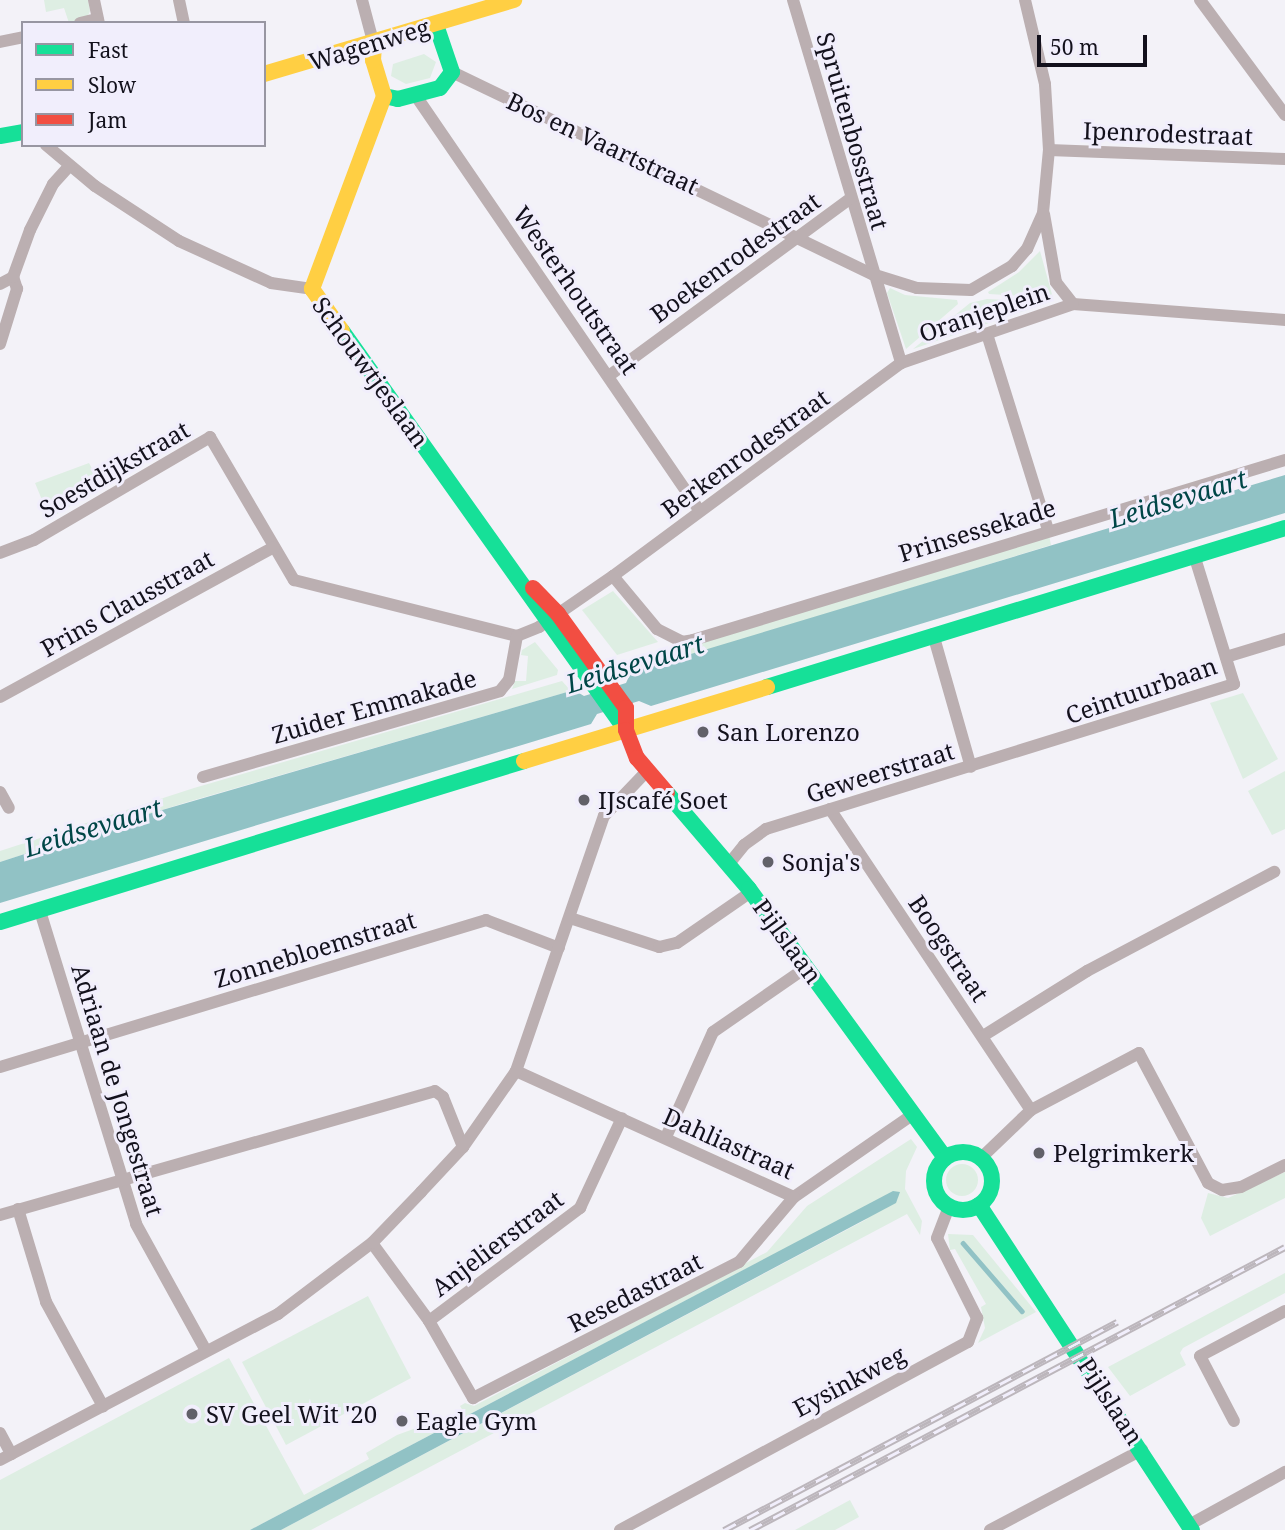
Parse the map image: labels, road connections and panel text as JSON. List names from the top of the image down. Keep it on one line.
{"streets":{"street":["Wagenweg","Spruitenbosstraat","Ipenrodestraat","Bos en Vaartstraat","Boekenrodestraat","Westerhoutstraat","Oranjeplein","Schouwtjeslaan","Berkenrodestraat","Soestdijkstraat","Prinsessekade","Prins Clausstraat","Ceintuurbaan","Zuider Emmakade","Geweerstraat","Pijlslaan","Boogstraat","Zonnebloemstraat","Adriaan de Jongestraat","Dahliastraat","Anjelierstraat","Resedastraat","Eysinkweg"]},"crossings":[["Spruitenbosstraat","Boekenrodestraat"],["Spruitenbosstraat","Oranjeplein"],["Bos en Vaartstraat","Boekenrodestraat"],["Boekenrodestraat","Westerhoutstraat"],["Westerhoutstraat","Berkenrodestraat"],["Oranjeplein","Berkenrodestraat"],["Schouwtjeslaan","Berkenrodestraat"],["Schouwtjeslaan","Pijlslaan"],["Berkenrodestraat","Prinsessekade"],["Berkenrodestraat","Zuider Emmakade"],["Soestdijkstraat","Prins Clausstraat"],["Ceintuurbaan","Geweerstraat"],["Geweerstraat","Pijlslaan"],["Geweerstraat","Boogstraat"],["Pijlslaan","Dahliastraat"],["Pijlslaan","Eysinkweg"],["Zonnebloemstraat","Adriaan de Jongestraat"],["Dahliastraat","Anjelierstraat"],["Dahliastraat","Resedastraat"],["Anjelierstraat","Resedastraat"]],"water":["Leidsevaart"],"places":["San Lorenzo","IJscafé Soet","Sonja's","Pelgrimkerk","SV Geel Wit '20","Eagle Gym"],"legend":["Fast","Slow","Jam"],"scale_bar":"50 m"}
